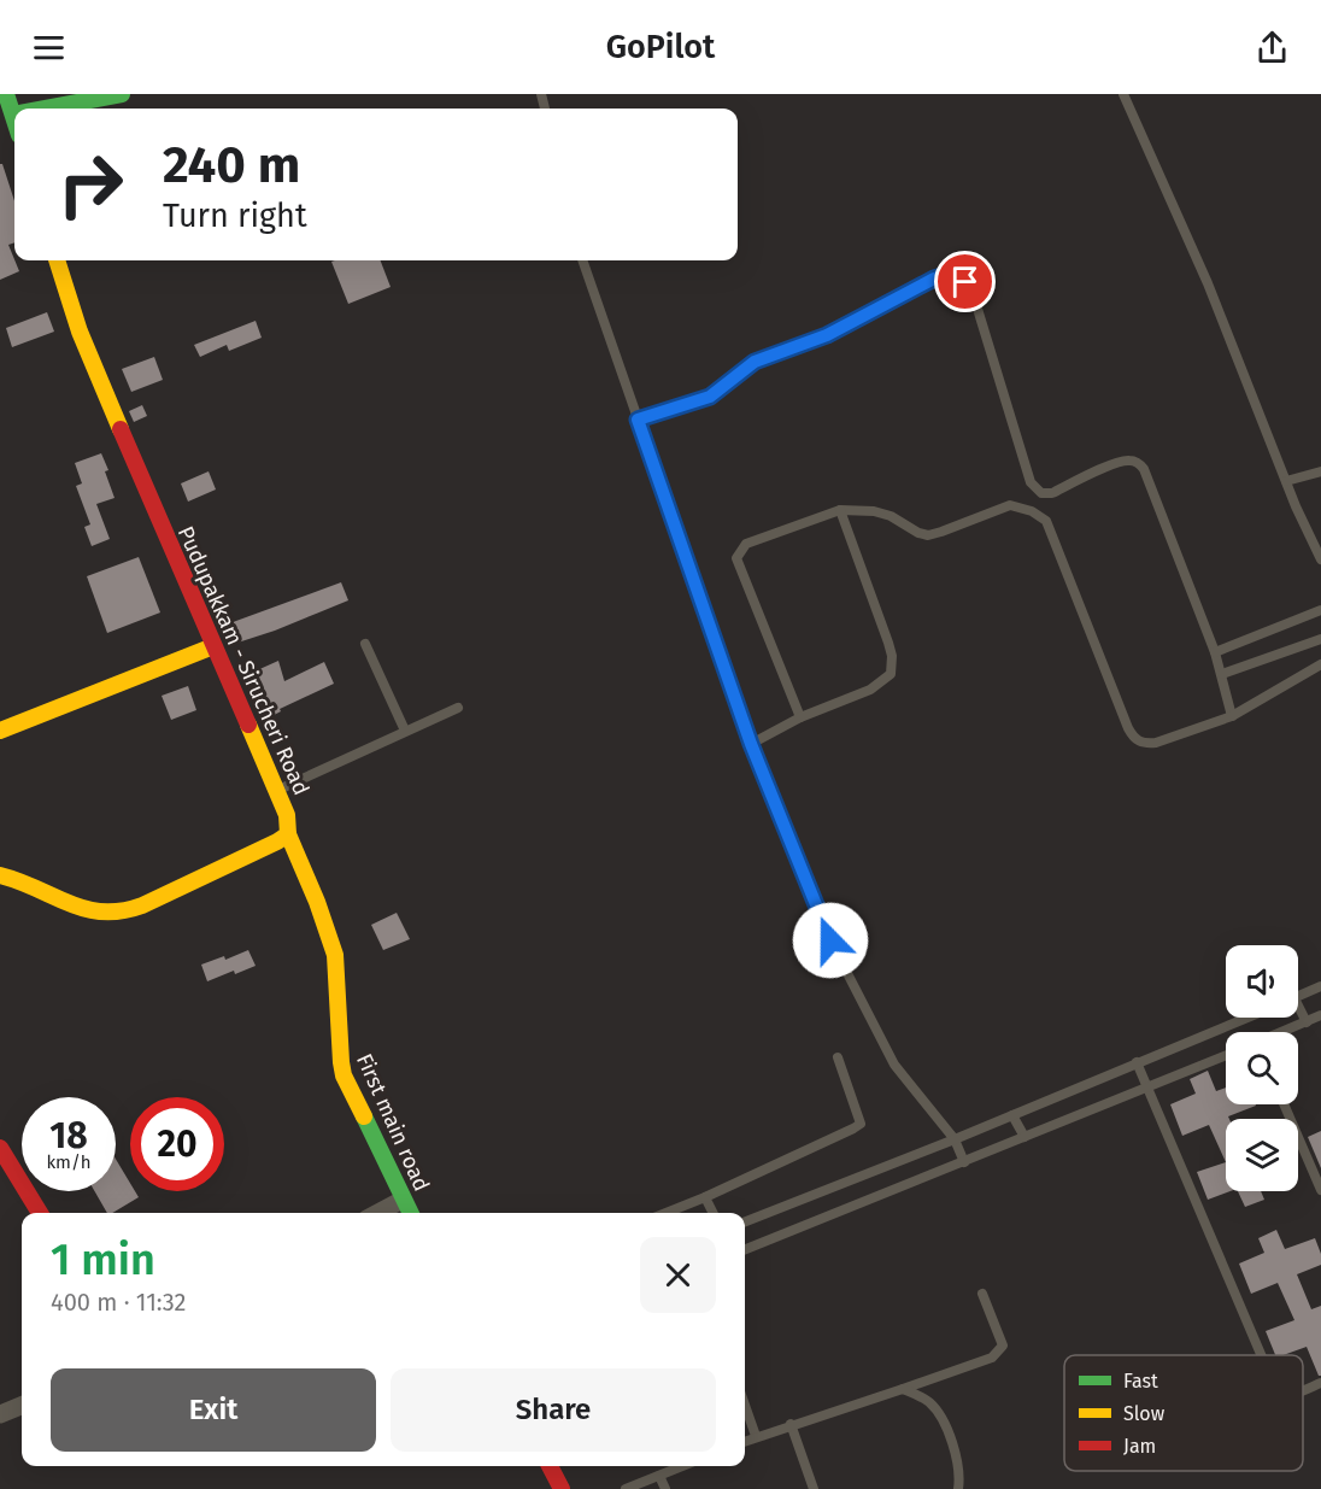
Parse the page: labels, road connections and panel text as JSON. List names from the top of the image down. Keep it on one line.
{"streets":{"street":["Pudupakkam - Sirucheri Road","First main road"]},"crossings":[["Pudupakkam - Sirucheri Road","First main road"]],"legend":["Fast","Slow","Jam"],"page":{"header":"GoPilot","turn":["240 m","Turn right"],"speed":"18 km/h","limit":"20","heading":["1 min","400 m · 11:32"],"buttons":["Exit","Share"]}}
